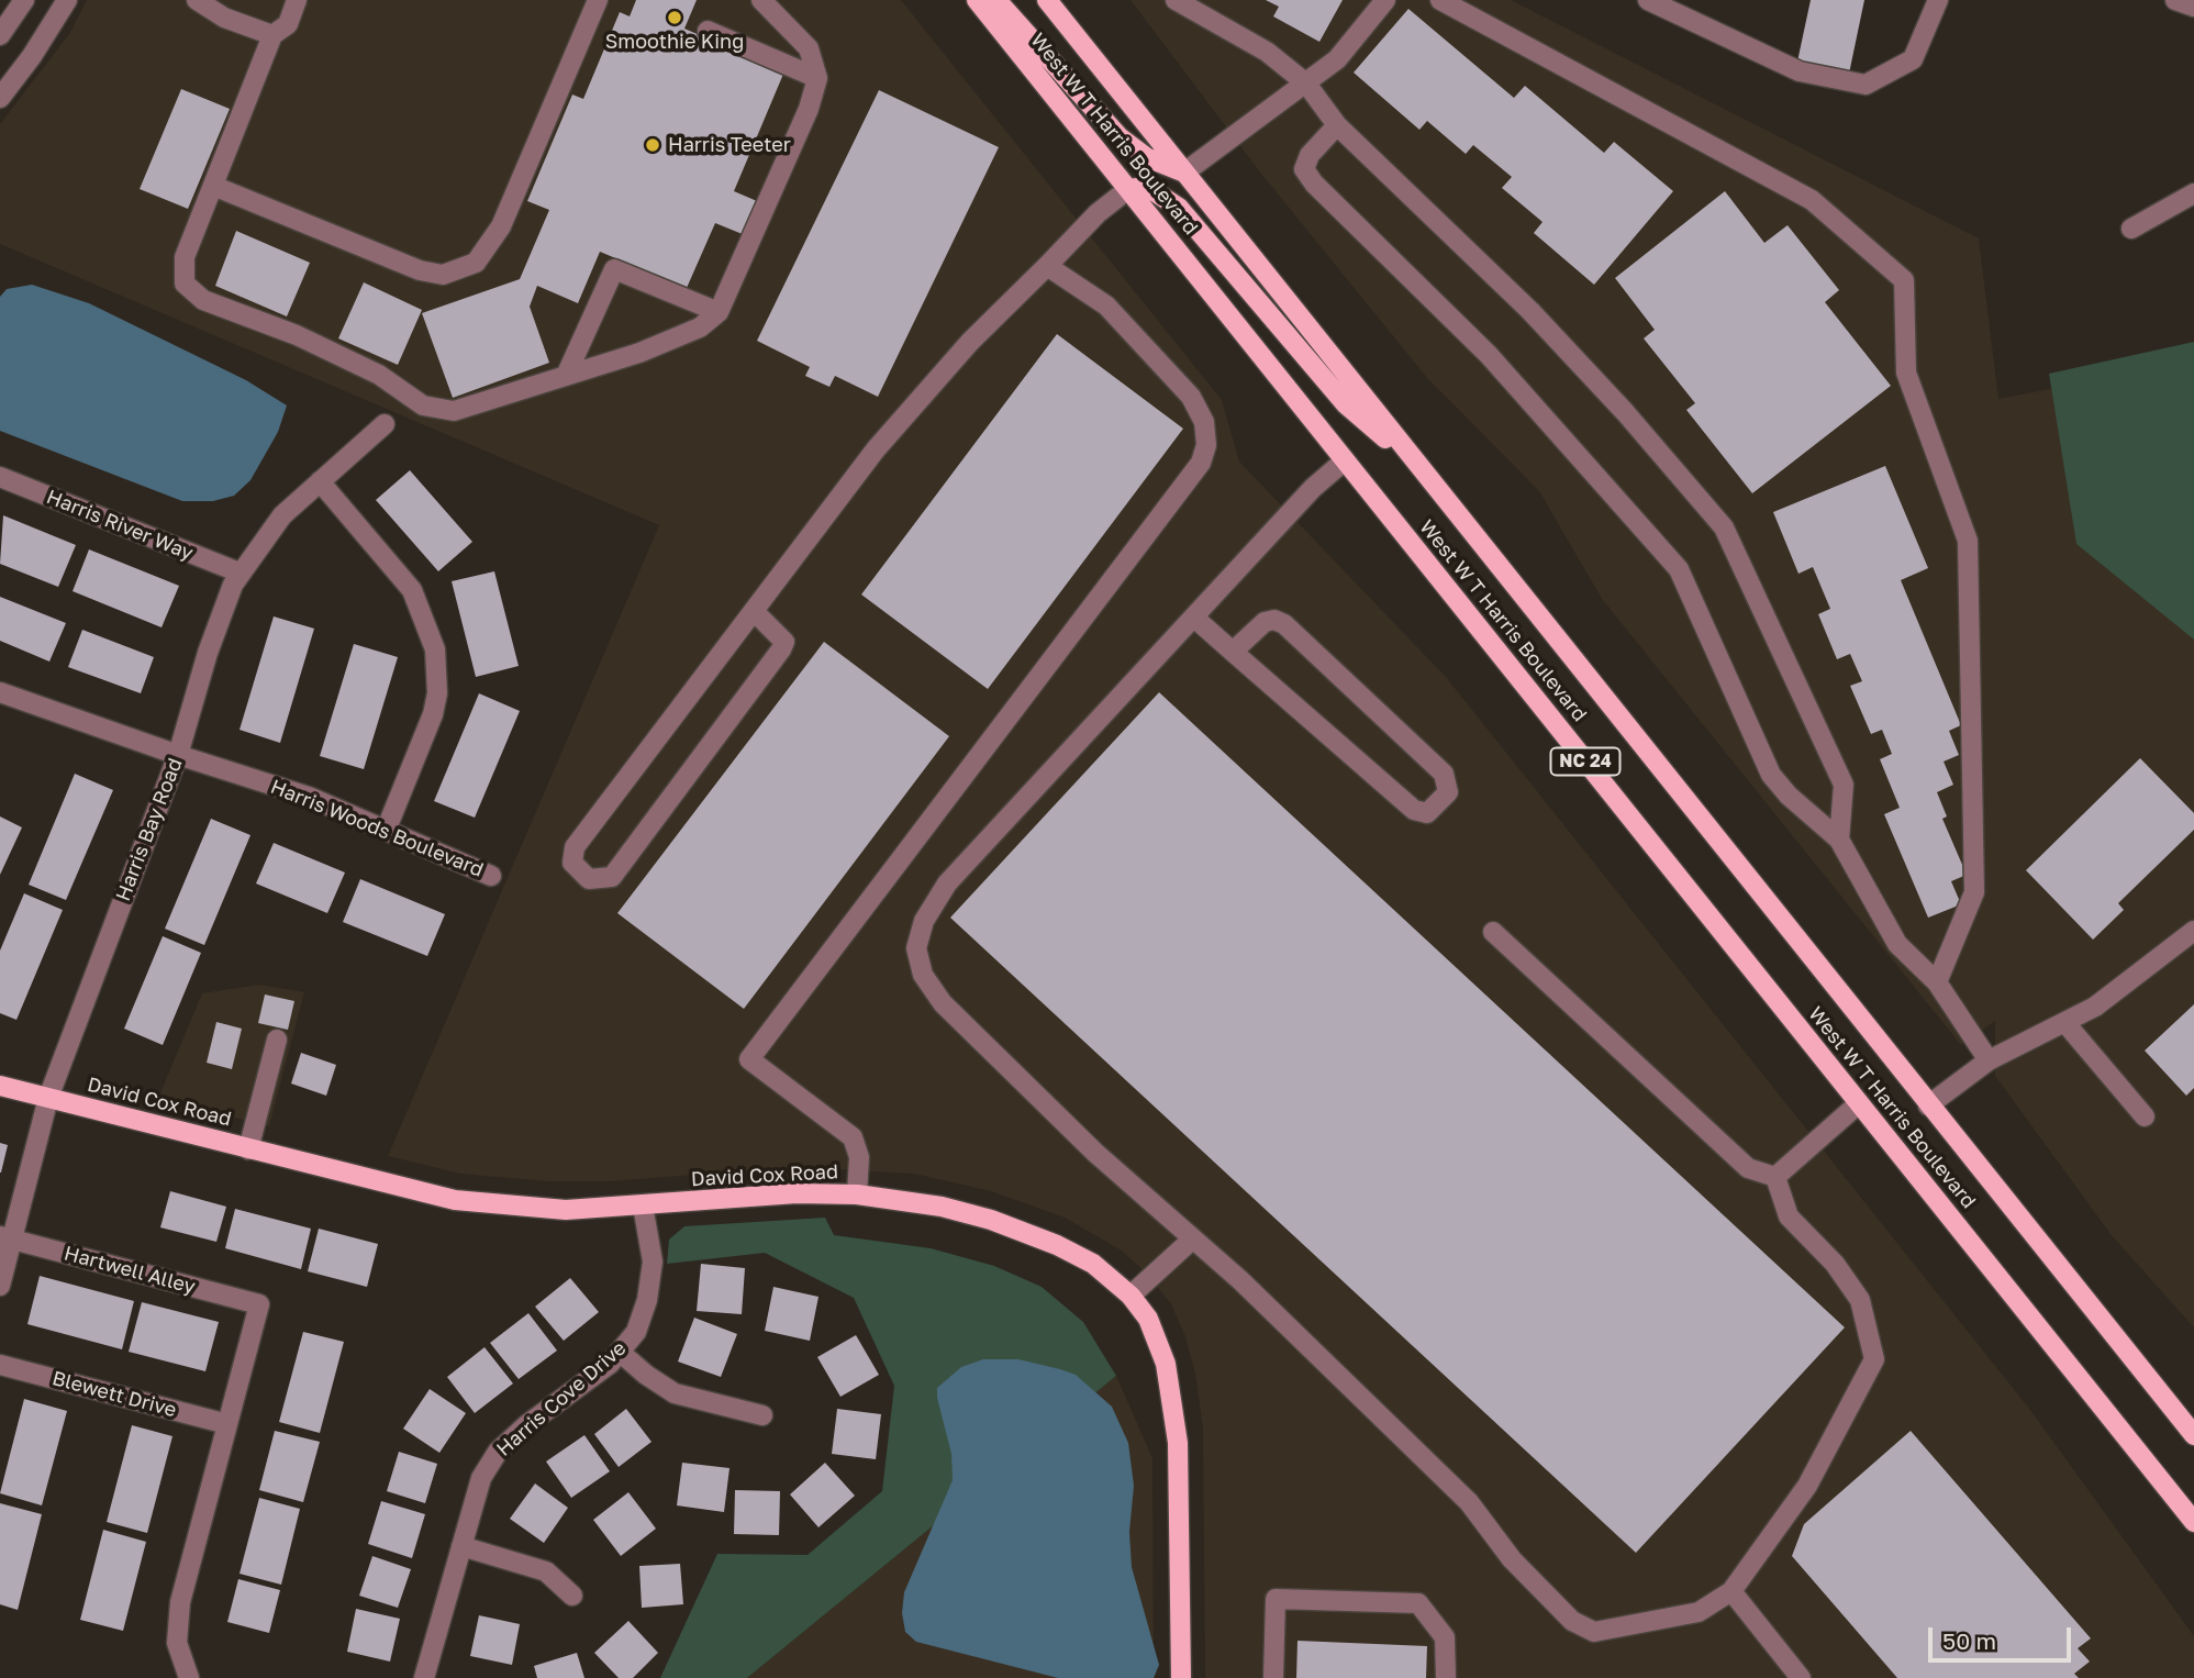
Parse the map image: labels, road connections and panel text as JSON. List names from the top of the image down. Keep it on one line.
{"streets":{"main road":["West W T Harris Boulevard","NC 24","David Cox Road"],"street":["Harris River Way","Harris Woods Boulevard","Harris Bay Road","Hartwell Alley","Blewett Drive","Harris Cove Drive"]},"crossings":[["Harris River Way","Harris Bay Road"],["Harris Woods Boulevard","Harris Bay Road"],["Harris Bay Road","David Cox Road"],["Harris Bay Road","Hartwell Alley"],["David Cox Road","Harris Cove Drive"],["Hartwell Alley","Blewett Drive"]],"places":["Smoothie King","Harris Teeter"],"scale_bar":"50 m"}
